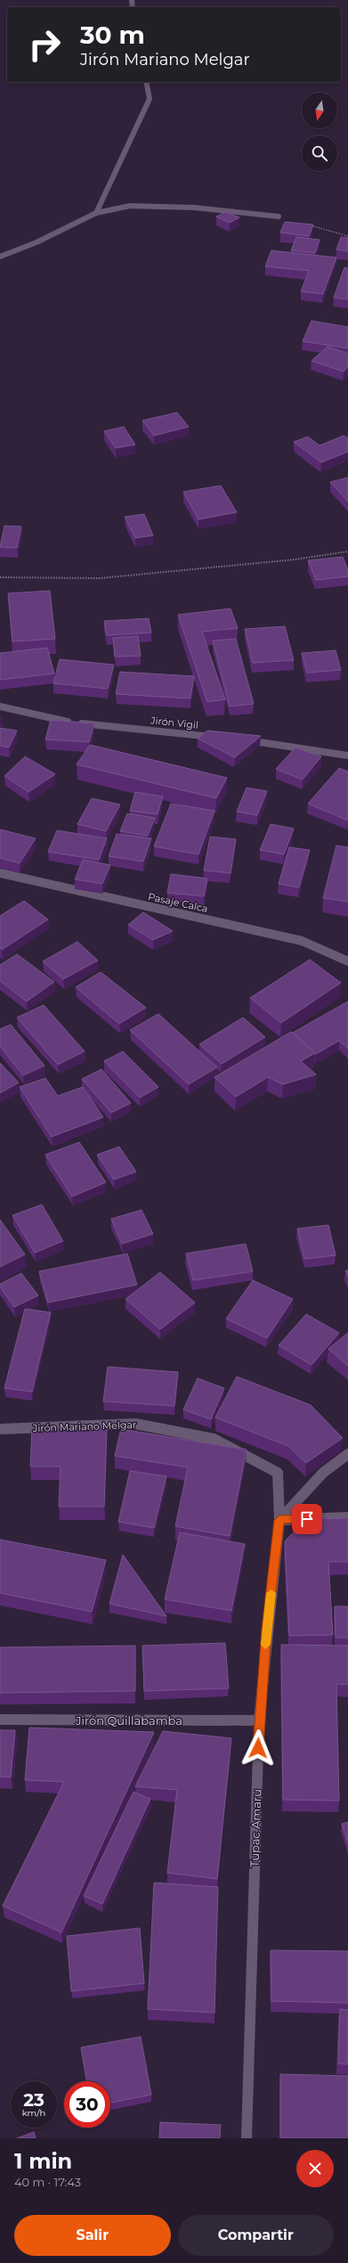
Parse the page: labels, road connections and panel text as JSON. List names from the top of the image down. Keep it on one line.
{"streets":{"street":["Jirón Vigil","Pasaje Calca","Jirón Mariano Melgar","Jirón Quillabamba","Tupac Amaru"]},"crossings":[["Jirón Mariano Melgar","Tupac Amaru"],["Jirón Quillabamba","Tupac Amaru"]],"north":"bottom","page":{"turn":["30 m","Jirón Mariano Melgar"],"speed":"23 km/h","limit":"30","heading":["1 min","40 m · 17:43"],"buttons":["Salir","Compartir"]}}
